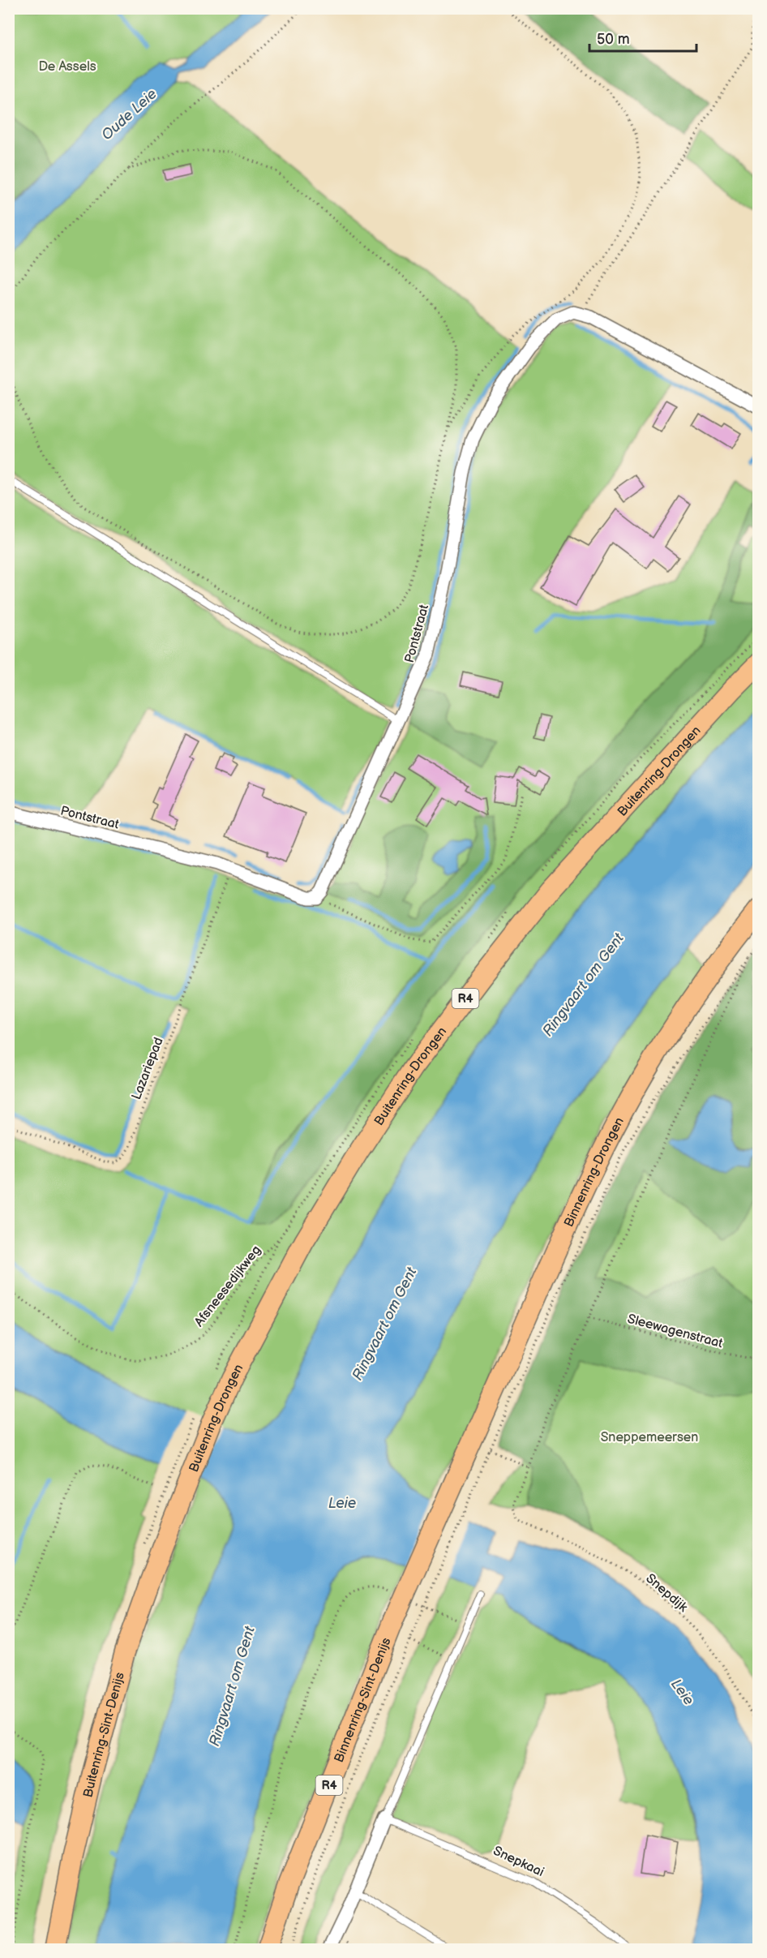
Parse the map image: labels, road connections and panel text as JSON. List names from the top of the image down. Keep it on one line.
{"streets":{"highway":["Buitenring-Drongen","R4","Binnenring-Drongen","Binnenring-Sint-Denijs","Buitenring-Sint-Denijs"],"street":["Pontstraat"],"lane":["Snepkaai"],"path":["Lazariepad","Afsneesedijkweg","Sleewagenstraat","Snepdijk"]},"crossings":[["Pontstraat","Lazariepad"],["Buitenring-Drongen","Afsneesedijkweg"],["Buitenring-Drongen","Buitenring-Sint-Denijs"],["Binnenring-Drongen","Binnenring-Sint-Denijs"]],"water":["Oude Leie","Ringvaart om Gent","Leie"],"parks":["De Assels","Sneppemeersen"],"scale_bar":"50 m"}
